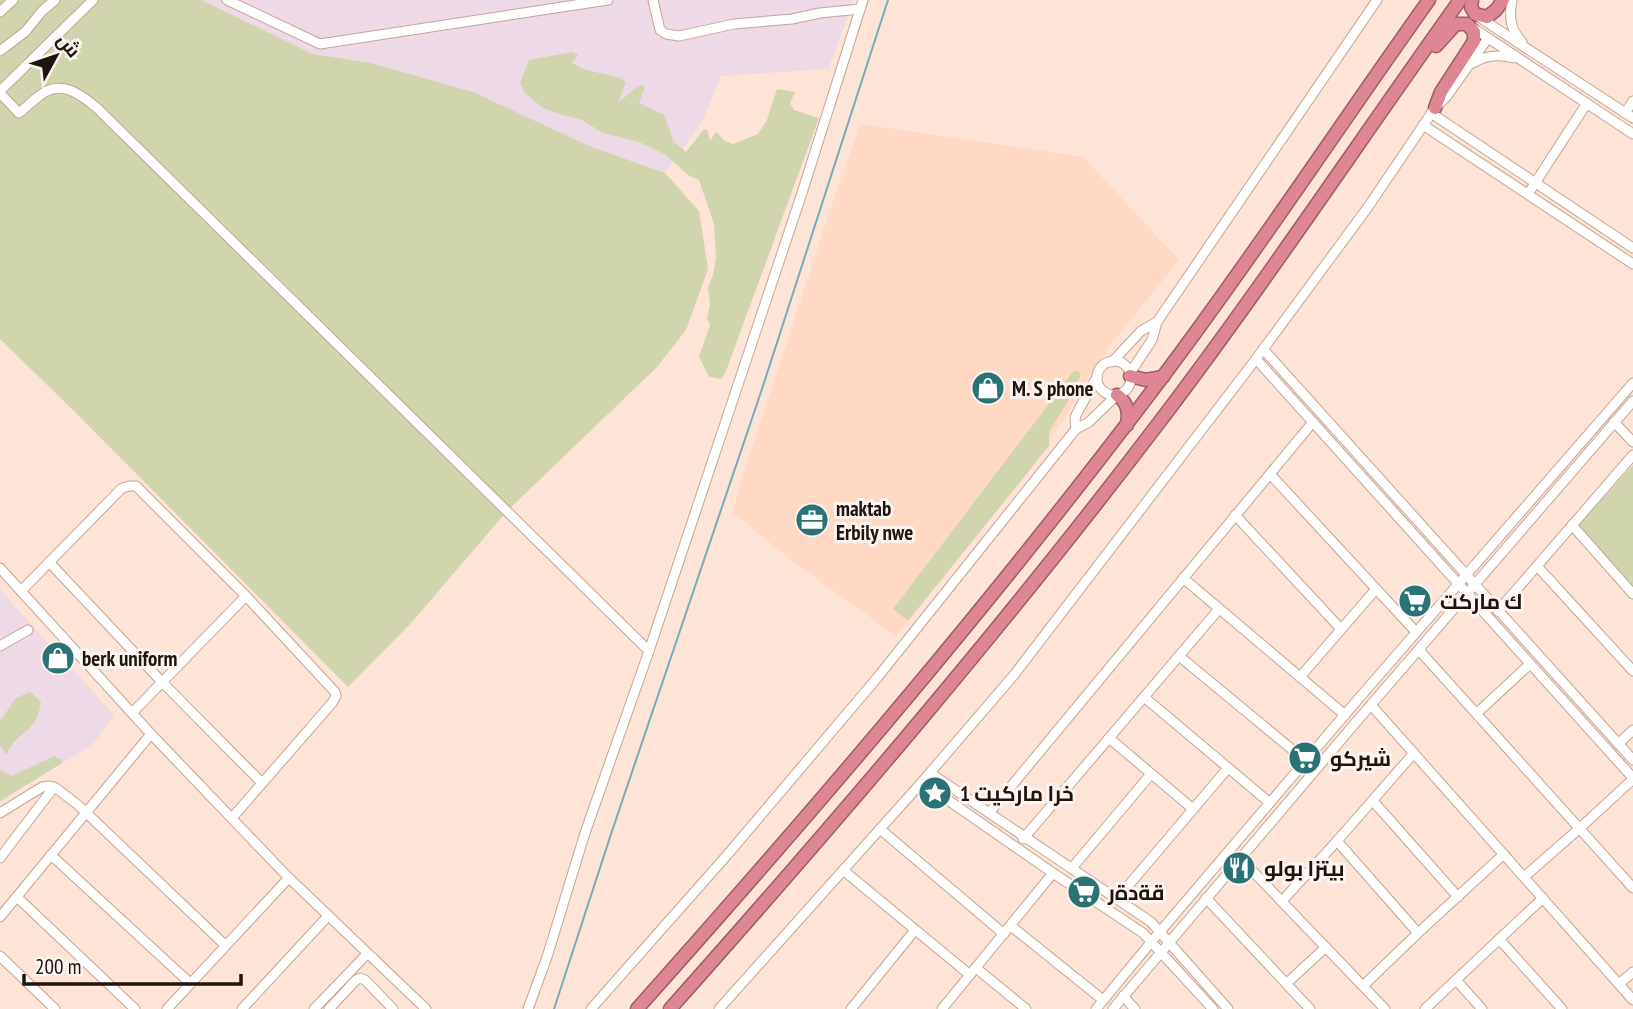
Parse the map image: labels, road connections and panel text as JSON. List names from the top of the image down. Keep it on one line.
{"places":{"shop":["M. S phone","berk uniform"],"office":["maktab Erbily nwe"],"supermarket":["ك ماركت","شيركو","قةدةر"],"place":["خرا ماركيت 1"],"restaurant":["بيتزا بولو"]},"scale_bar":"200 m","north":"top right"}
